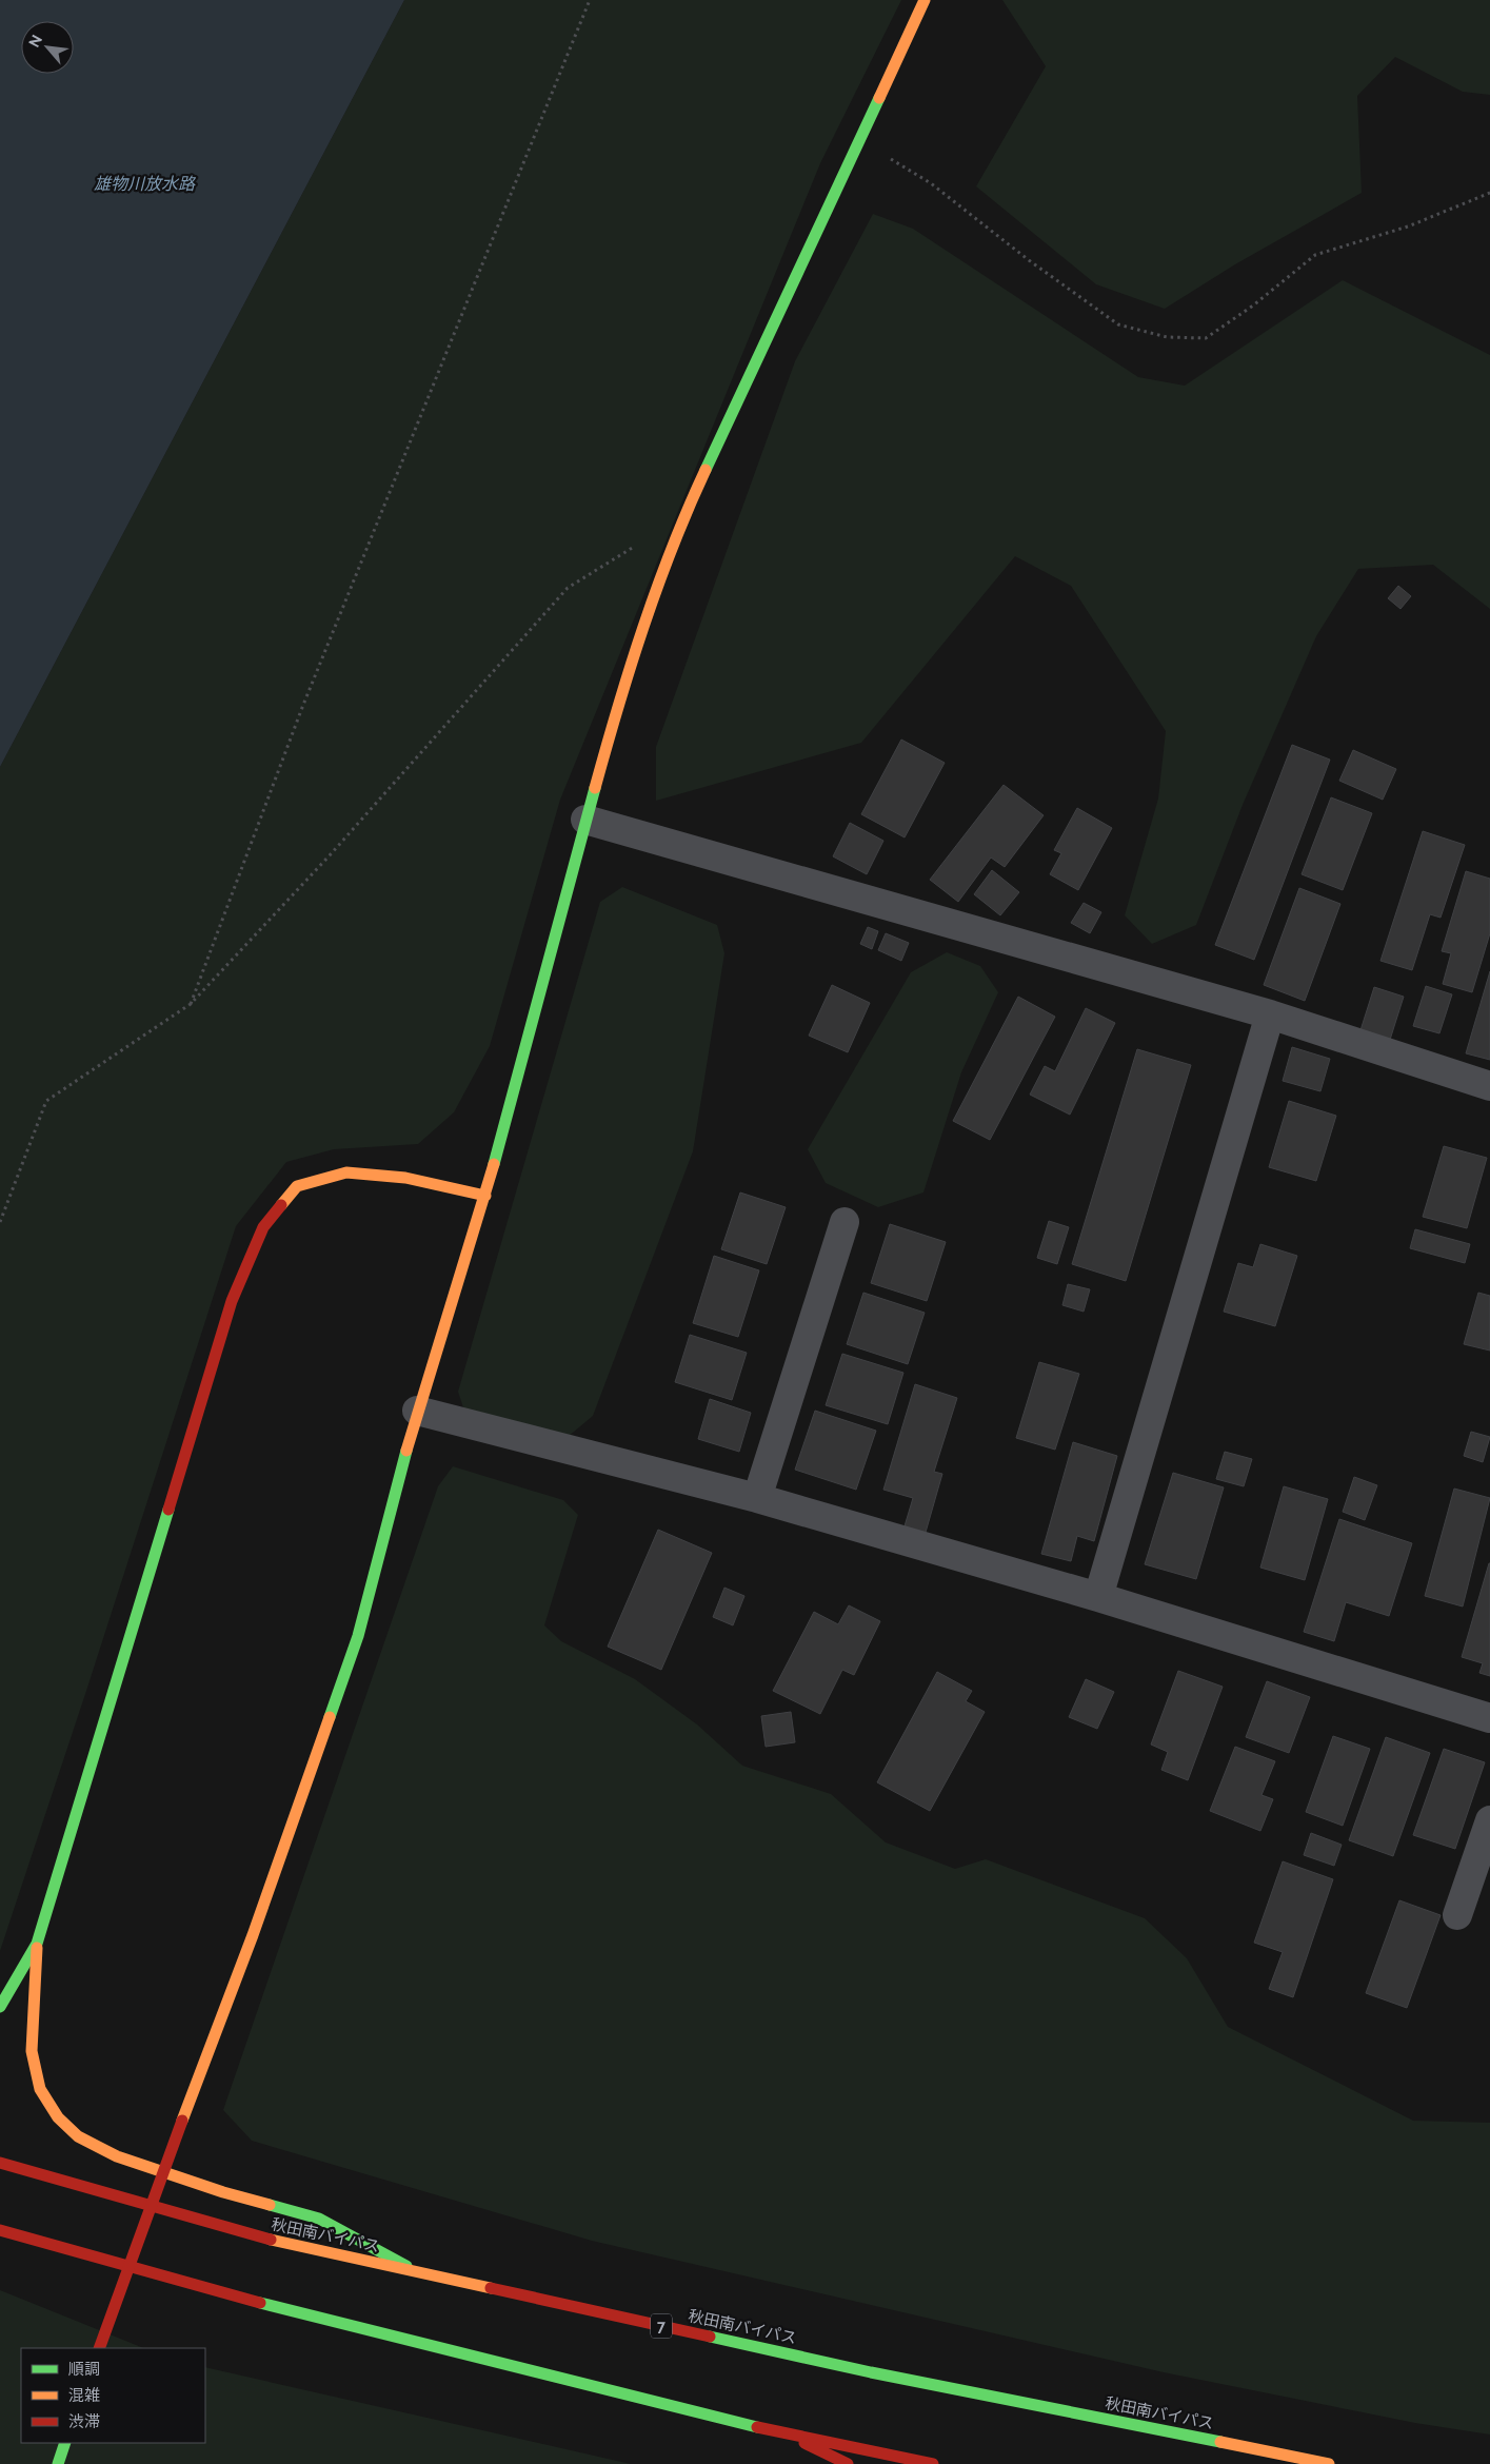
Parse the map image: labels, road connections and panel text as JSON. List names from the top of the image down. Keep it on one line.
{"streets":{"main road":["秋田南バイパス","7"]},"water":["雄物川放水路"],"legend":["順調","混雑","渋滞"],"north":"top left"}
